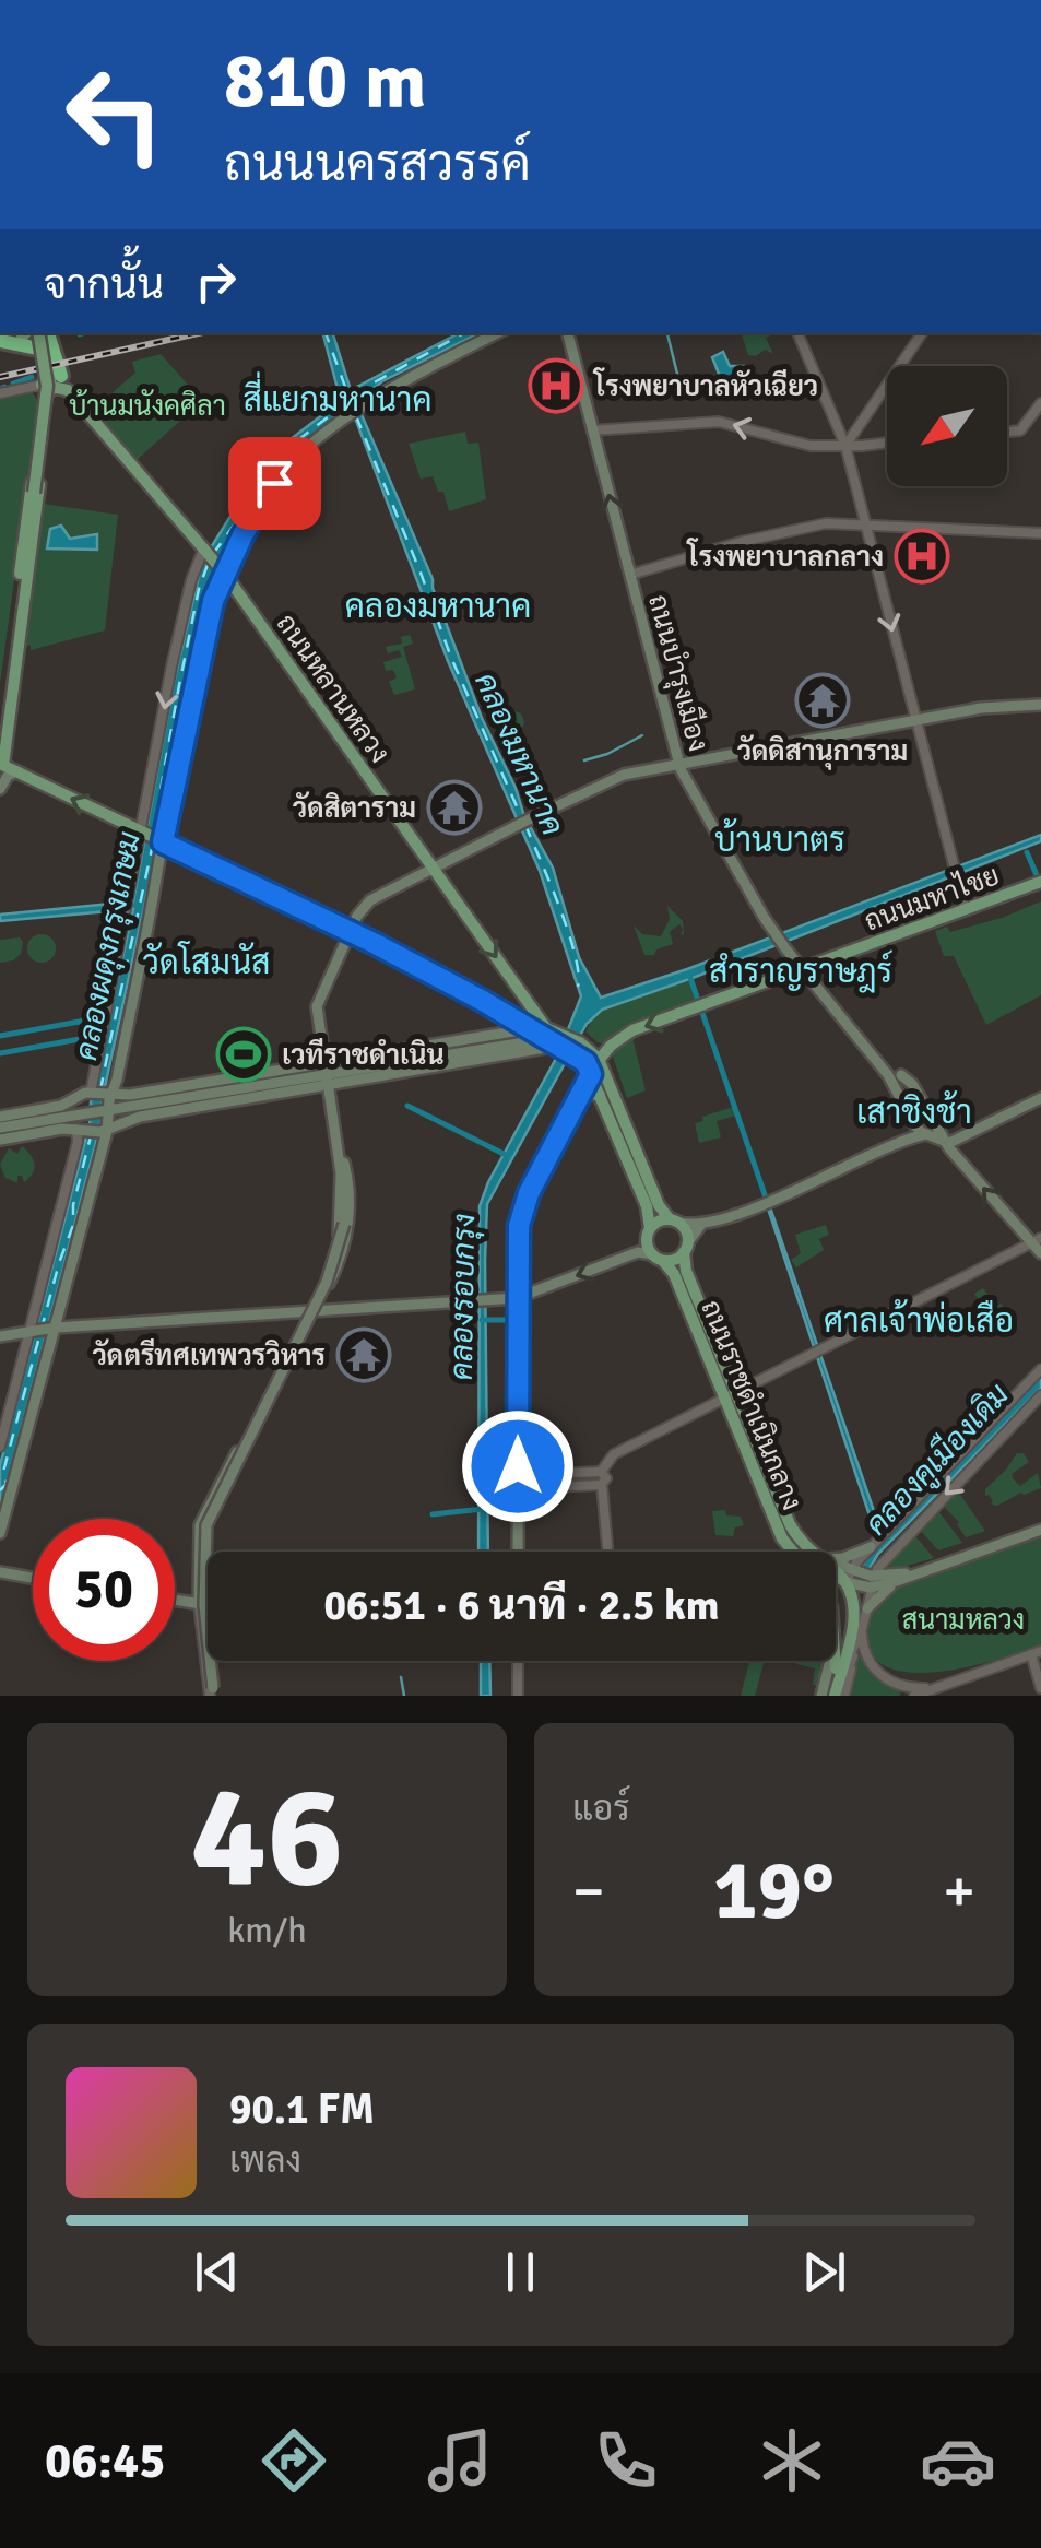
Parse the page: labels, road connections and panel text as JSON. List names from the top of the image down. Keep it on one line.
{"streets":{"main road":["ถนนบำรุงเมือง","ถนนหลานหลวง","ถนนมหาไชย","ถนนราชดำเนินกลาง"]},"crossings":[["ถนนบำรุงเมือง","ถนนมหาไชย"]],"one_way":["ถนนมหาไชย"],"districts":["สี่แยกมหานาค","คลองมหานาค","บ้านบาตร","วัดโสมนัส","สำราญราษฎร์","เสาชิงช้า","ศาลเจ้าพ่อเสือ"],"water":["คลองมหานาค","คลองผดุงกรุงเกษม","คลองรอบกรุง","คลองคูเมืองเดิม"],"parks":["บ้านมนังคศิลา","สนามหลวง"],"places":{"hospital":["โรงพยาบาลหัวเฉียว","โรงพยาบาลกลาง"],"temple":["วัดดิสานุการาม","วัดสิตาราม","วัดตรีทศเทพวรวิหาร"],"sports":["เวทีราชดำเนิน"]},"north":"bottom left","page":{"turn":["810 m","ถนนนครสวรรค์"],"then":"จากนั้น","limit":"50","trip":"06:51 · 6 นาที · 2.5 km","tile":[["46","km/h"],"แอร์"],"heat":["−","19°","+"],"song":["90.1 FM","เพลง"],"tabs":"06:45"}}
